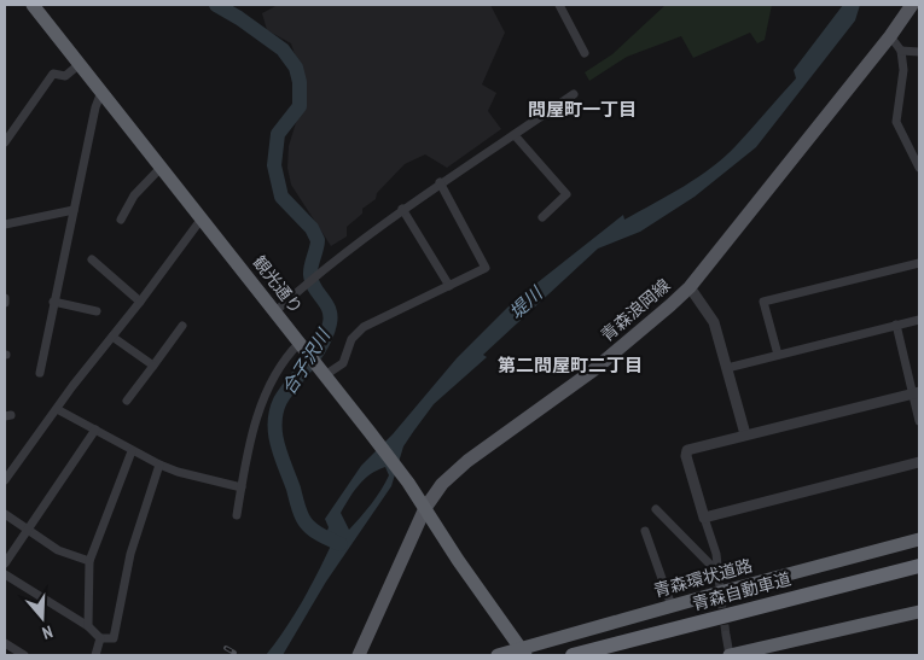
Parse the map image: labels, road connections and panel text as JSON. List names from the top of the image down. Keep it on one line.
{"streets":{"highway":["観光通り","青森環状道路","青森自動車道"],"main road":["青森浪岡線"]},"crossings":[["観光通り","青森浪岡線"],["観光通り","青森環状道路"]],"districts":["問屋町一丁目","第二問屋町二丁目"],"water":["堤川","合子沢川"],"north":"bottom"}
